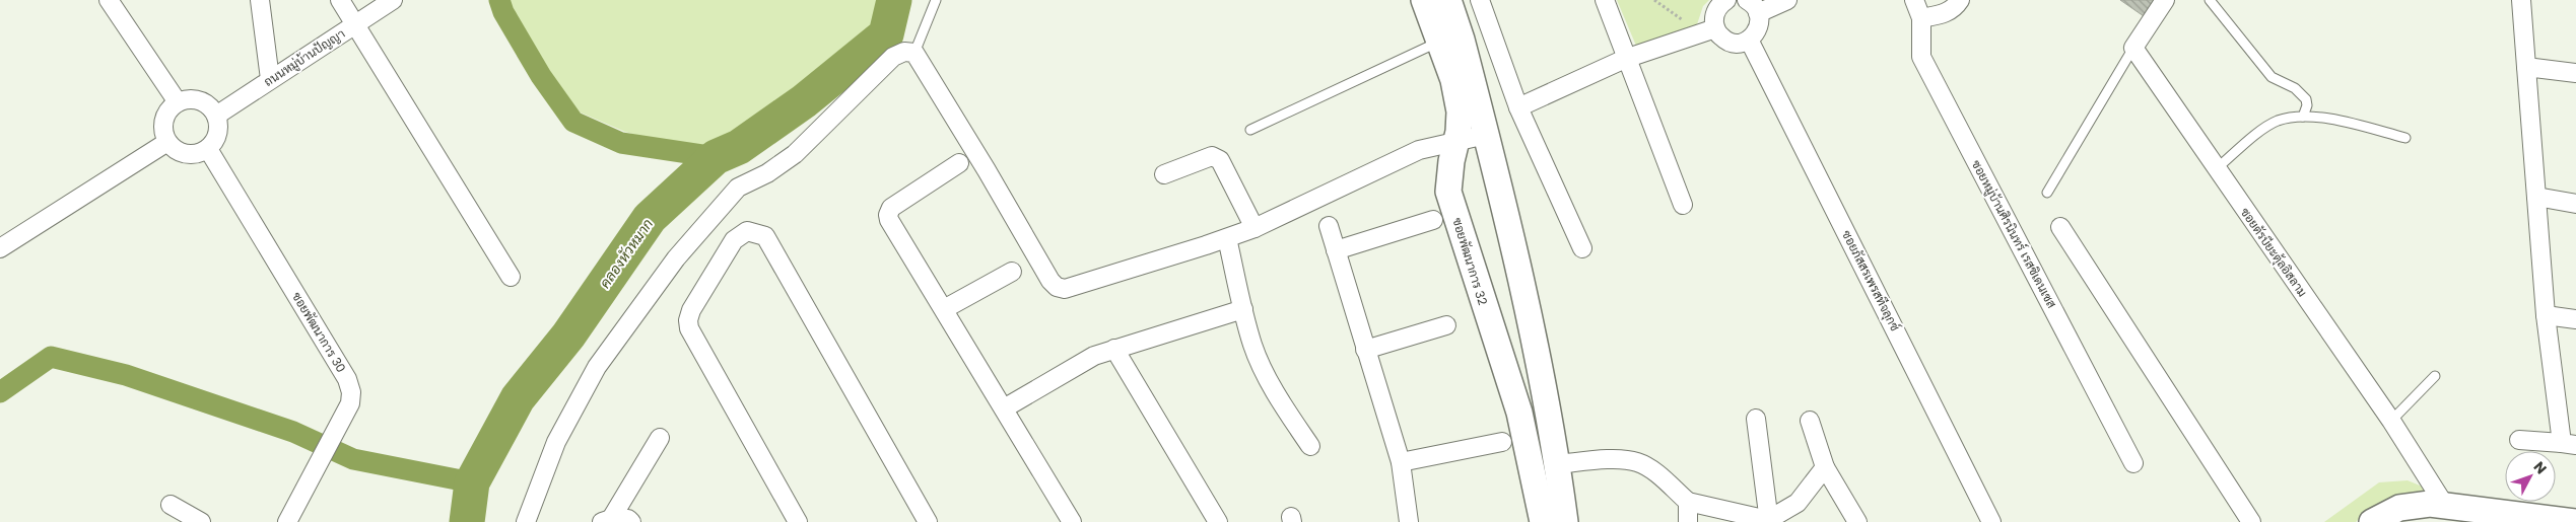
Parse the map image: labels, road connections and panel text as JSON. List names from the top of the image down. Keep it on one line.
{"streets":{"street":["ถนนหมู่บ้านปัญญา","ซอยหมู่บ้านศิรนินทร์ เรสซิเดนเซส","ซอยตัรบียะตุ้ลอิสลาม","ซอยพัฒนาการ 32","ซอยภัสสรเพรสทีจลุกซ์","ซอยพัฒนาการ 30"]},"crossings":[["ถนนหมู่บ้านปัญญา","ซอยพัฒนาการ 30"]],"water":["คลองหัวหมาก"],"north":"top right"}
